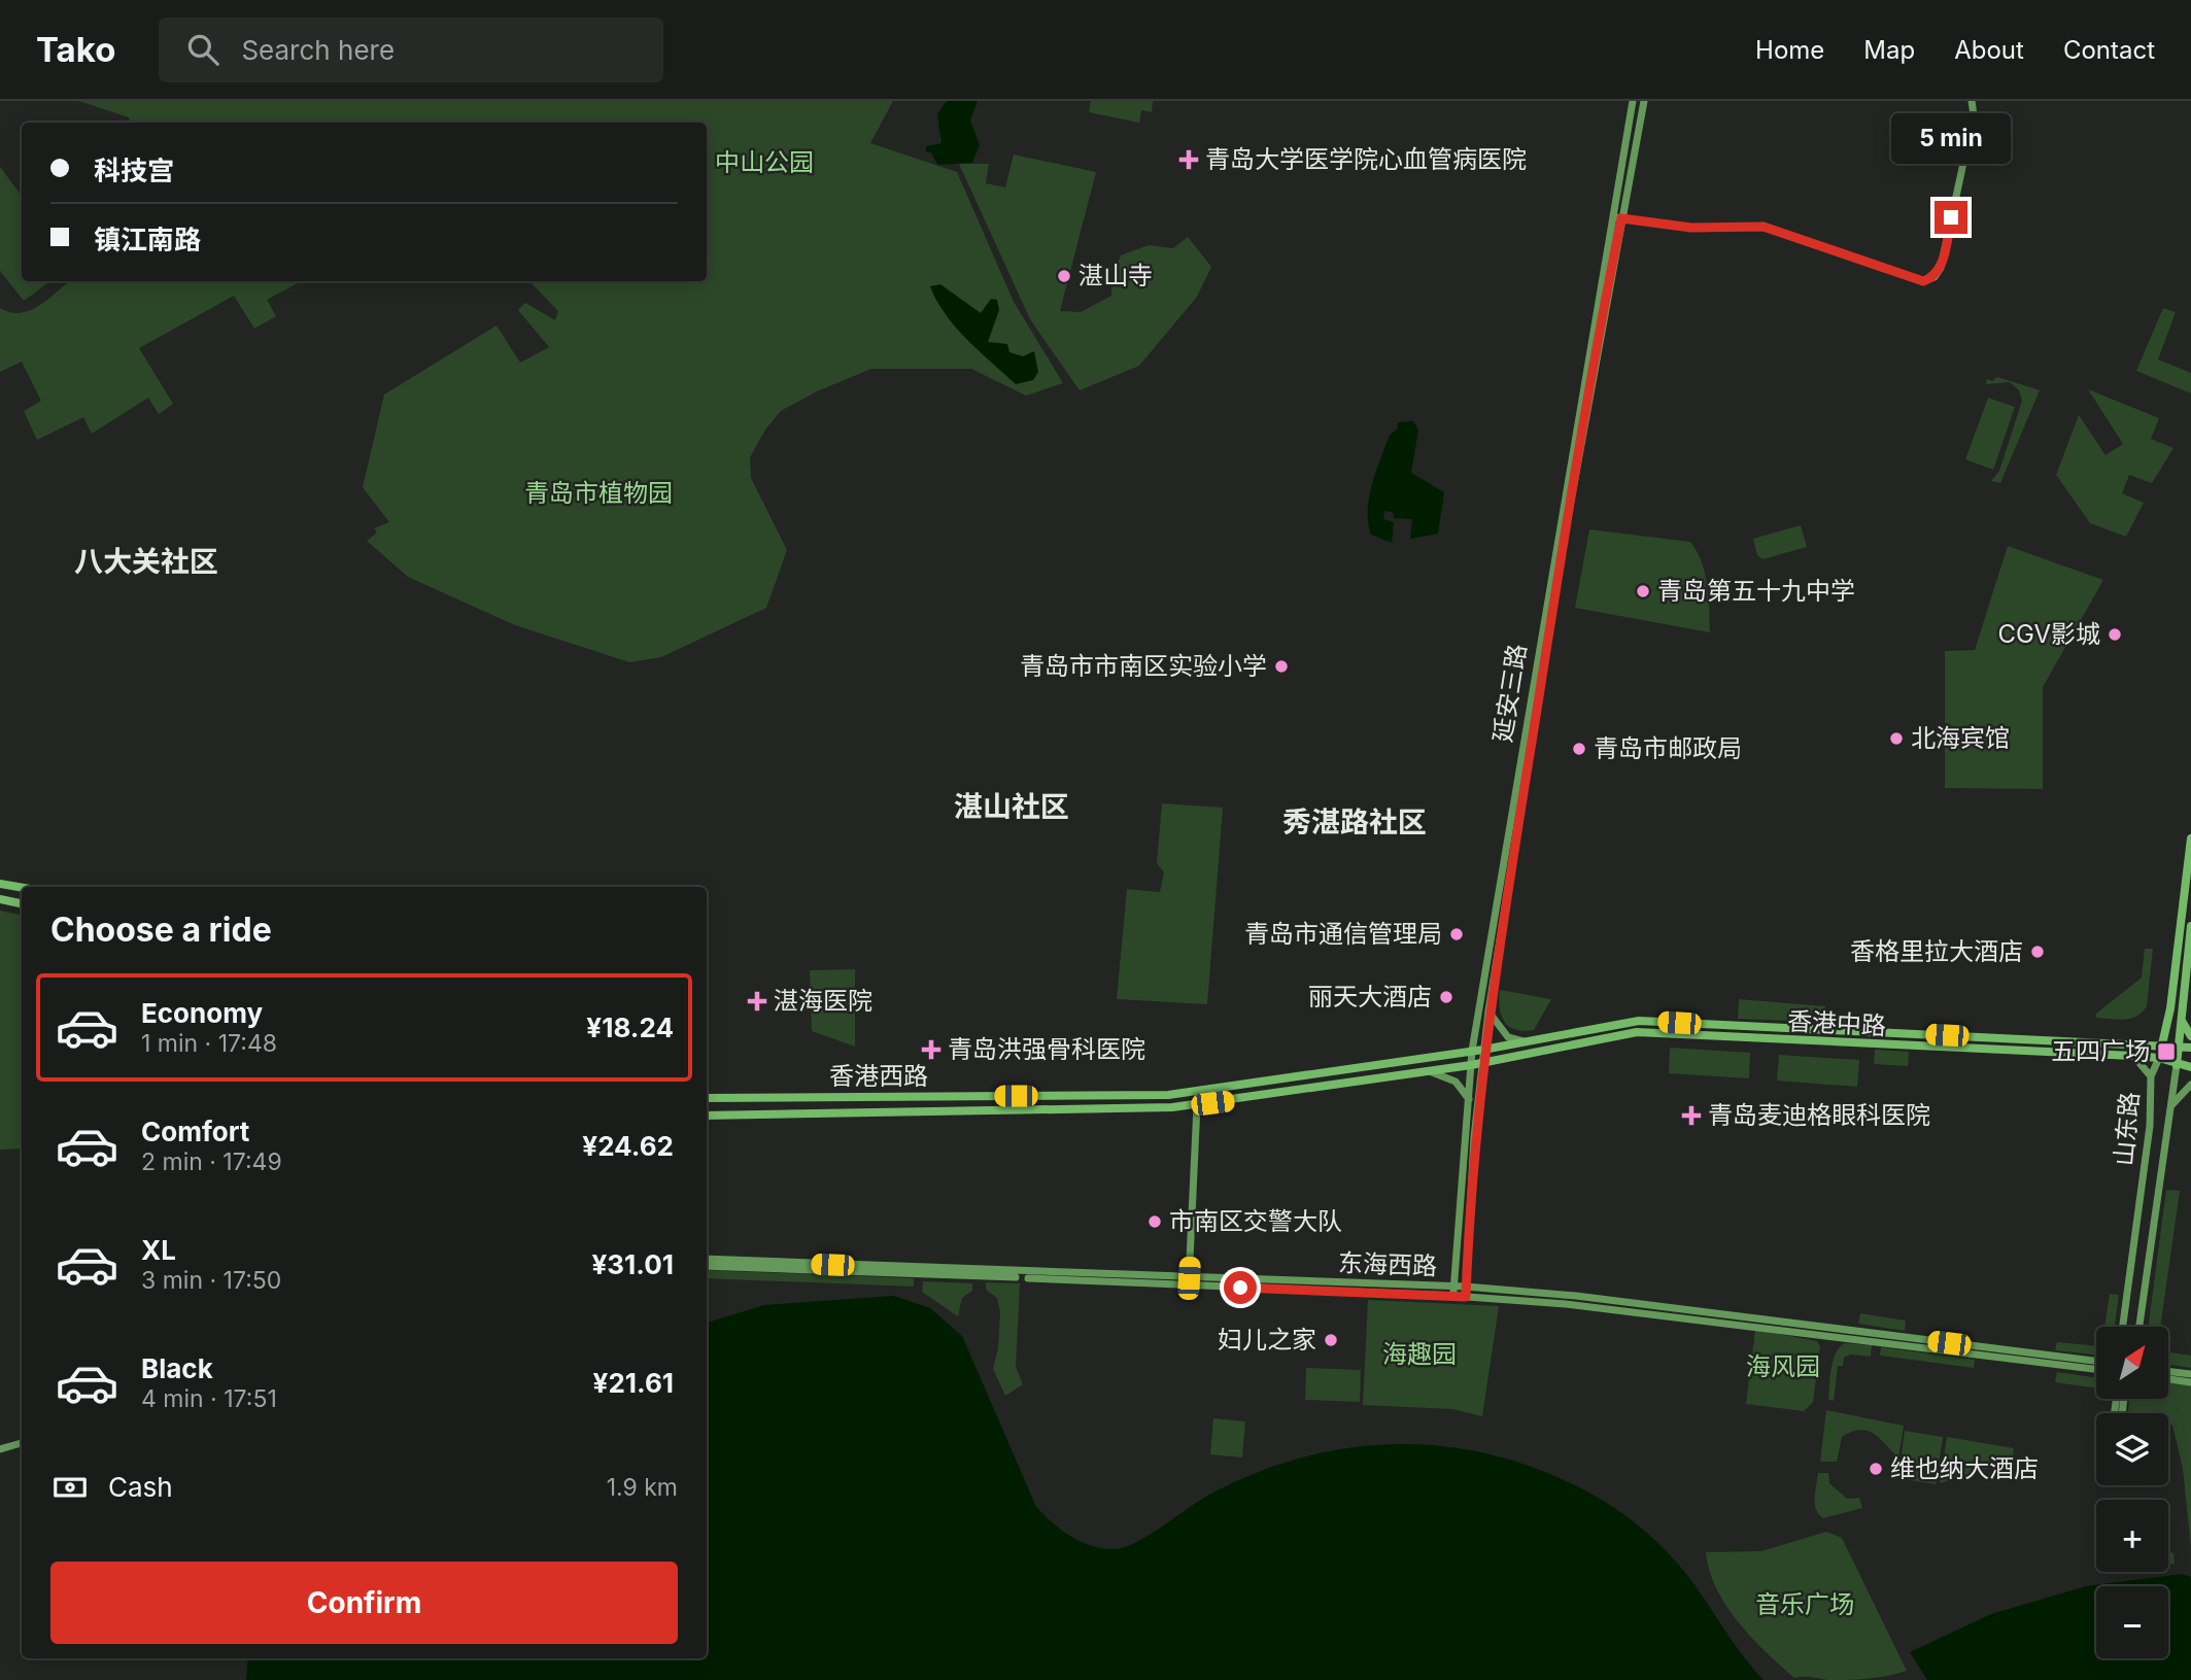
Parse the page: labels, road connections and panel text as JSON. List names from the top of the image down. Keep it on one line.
{"streets":{"main road":["延安三路","香港中路","香港西路","山东路","东海西路"]},"crossings":[["延安三路","香港中路"],["延安三路","香港西路"],["延安三路","东海西路"],["香港中路","香港西路"],["香港中路","山东路"]],"districts":["八大关社区","湛山社区","秀湛路社区"],"parks":["中山公园","青岛市植物园","海趣园","海风园","音乐广场"],"places":{"health":["青岛大学医学院心血管病医院","湛海医院","青岛洪强骨科医院","青岛麦迪格眼科医院"],"other":["湛山寺","青岛第五十九中学","CGV影城","青岛市市南区实验小学","北海宾馆","青岛市邮政局","青岛市通信管理局","香格里拉大酒店","丽天大酒店","市南区交警大队","妇儿之家","维也纳大酒店"],"transit":["五四广场"]},"north":"top right","page":{"header":"Tako","search":"Search here","nav":["Home","Map","About","Contact"],"bubble":"5 min","banner":["科技宫","镇江南路"],"heading":"Choose a ride","list":[{"name":"Economy","note":"1 min · 17:48","value":"¥18.24"},{"name":"Comfort","note":"2 min · 17:49","value":"¥24.62"},{"name":"XL","note":"3 min · 17:50","value":"¥31.01"},{"name":"Black","note":"4 min · 17:51","value":"¥21.61"}],"map_buttons":["+","−"],"pay":["Cash","1.9 km"],"buttons":"Confirm"}}
